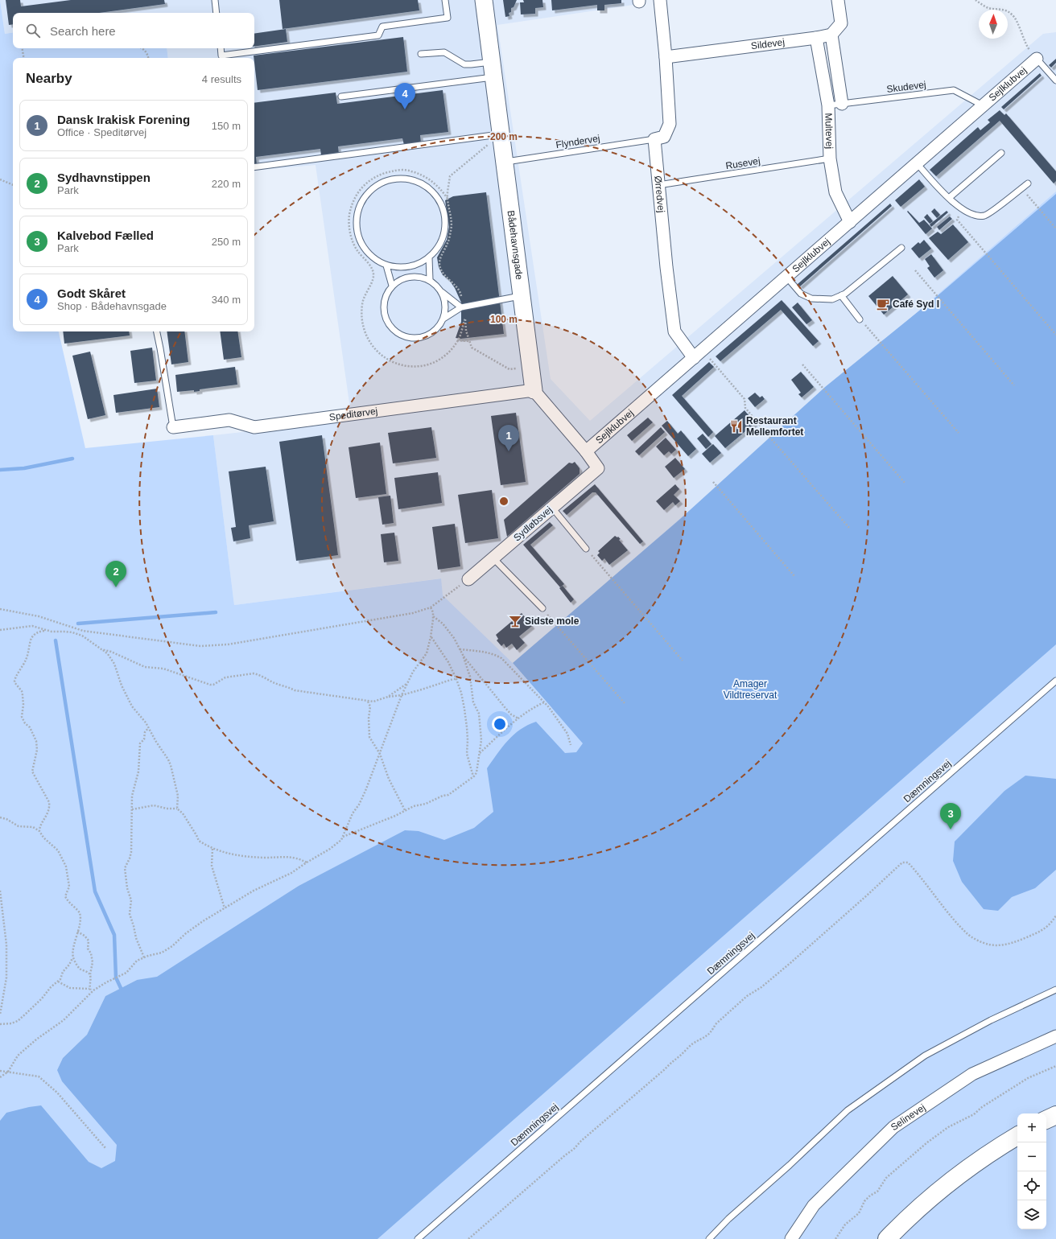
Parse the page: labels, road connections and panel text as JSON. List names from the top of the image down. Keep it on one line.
{"streets":{"street":["Sildevej","Sejlklubvej","Multevej","Ørredvej","Bådehavnsgade","Speditørvej","Sydløbsvej","Selinevej"],"lane":["Skudevej","Flyndervej","Rusevej","Dæmningsvej"]},"crossings":[["Sildevej","Multevej"],["Sejlklubvej","Skudevej"],["Sejlklubvej","Multevej"],["Sejlklubvej","Ørredvej"],["Sejlklubvej","Sydløbsvej"],["Skudevej","Multevej"],["Multevej","Rusevej"],["Flyndervej","Ørredvej"],["Flyndervej","Bådehavnsgade"],["Rusevej","Ørredvej"],["Bådehavnsgade","Speditørvej"]],"parks":["Amager Vildtreservat"],"places":{"cafe":["Café Syd I"],"restaurant":["Restaurant Mellemfortet"],"bar":["Sidste mole"]},"north":"top","page":{"search":"Search here","heading":["Nearby","4 results"],"pins":["4","1","2","3"],"list":[{"mark":"1","name":"Dansk Irakisk Forening","note":"Office · Speditørvej","value":"150 m"},{"mark":"2","name":"Sydhavnstippen","note":"Park","value":"220 m"},{"mark":"3","name":"Kalvebod Fælled","note":"Park","value":"250 m"},{"mark":"4","name":"Godt Skåret","note":"Shop · Bådehavnsgade","value":"340 m"}],"map_buttons":["+","−"]},"rings":["200 m","100 m"]}
